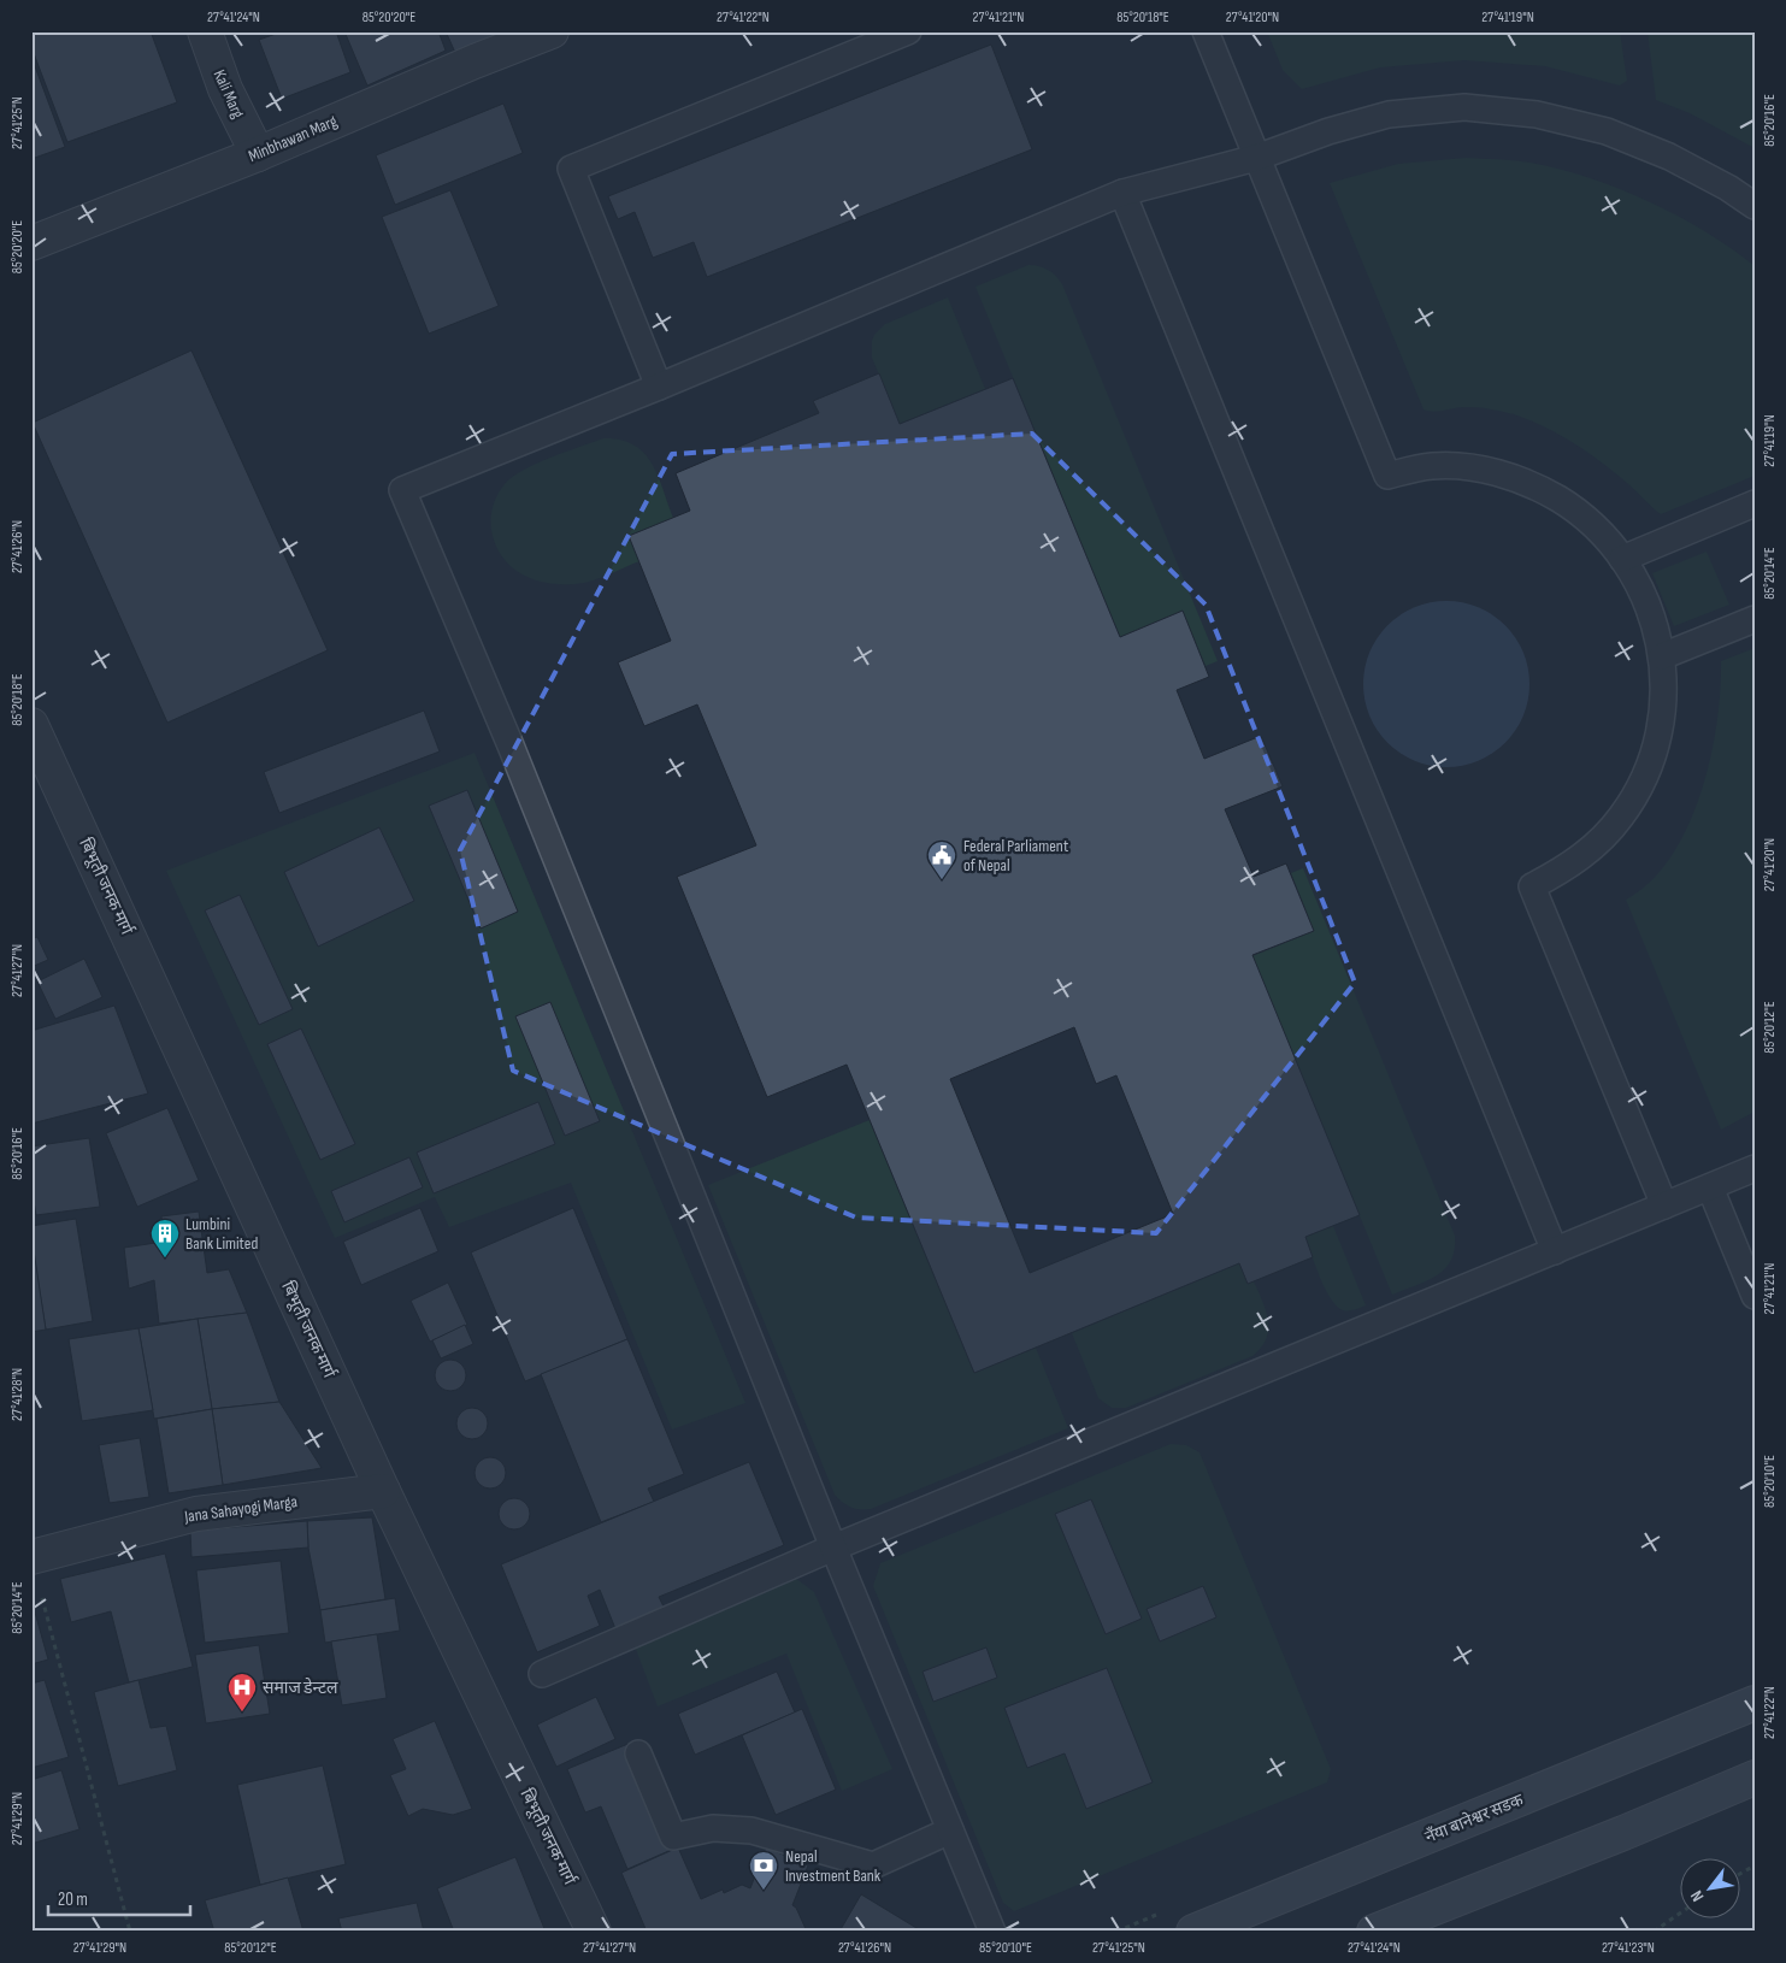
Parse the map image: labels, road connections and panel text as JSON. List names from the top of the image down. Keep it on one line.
{"streets":{"main road":["नँया बानेश्वर सडक"],"street":["Kali Marg","Minbhawan Marg","बिभूती जनक मार्ग","Jana Sahayogi Marga"]},"crossings":[["Kali Marg","Minbhawan Marg"],["बिभूती जनक मार्ग","Jana Sahayogi Marga"]],"places":{"public building":["Federal Parliament of Nepal"],"building":["Lumbini Bank Limited"],"hospital":["समाज डेन्टल"],"bank":["Nepal Investment Bank"]},"scale_bar":"20 m","north":"bottom left","coordinates":["27°41'24\"N","85°20'20\"E","27°41'22\"N","27°41'21\"N","85°20'18\"E","27°41'20\"N","27°41'19\"N","85°20'16\"E","27°41'25\"N","27°41'26\"N","85°20'14\"E","27°41'27\"N","85°20'12\"E","27°41'28\"N","85°20'10\"E","27°41'29\"N","27°41'23\"N"]}
